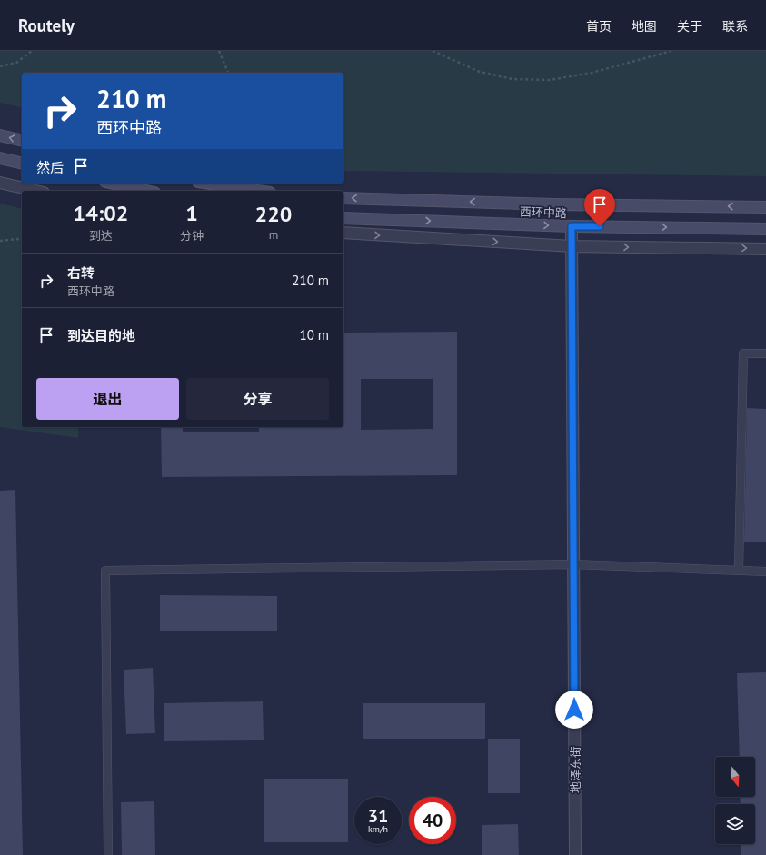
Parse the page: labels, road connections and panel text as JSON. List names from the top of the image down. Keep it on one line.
{"streets":{"main road":["西环中路"],"street":["地泽东街"]},"crossings":[["西环中路","地泽东街"]],"north":"bottom","page":{"header":"Routely","nav":["首页","地图","关于","联系"],"turn":["210 m","西环中路"],"then":"然后","eta":["14:02","到达","1","分钟","220","m"],"list":[{"name":"右转","note":"西环中路","value":"210 m"},{"name":"到达目的地","value":"10 m"}],"buttons":["退出","分享"],"speed":"31 km/h","limit":"40"}}
